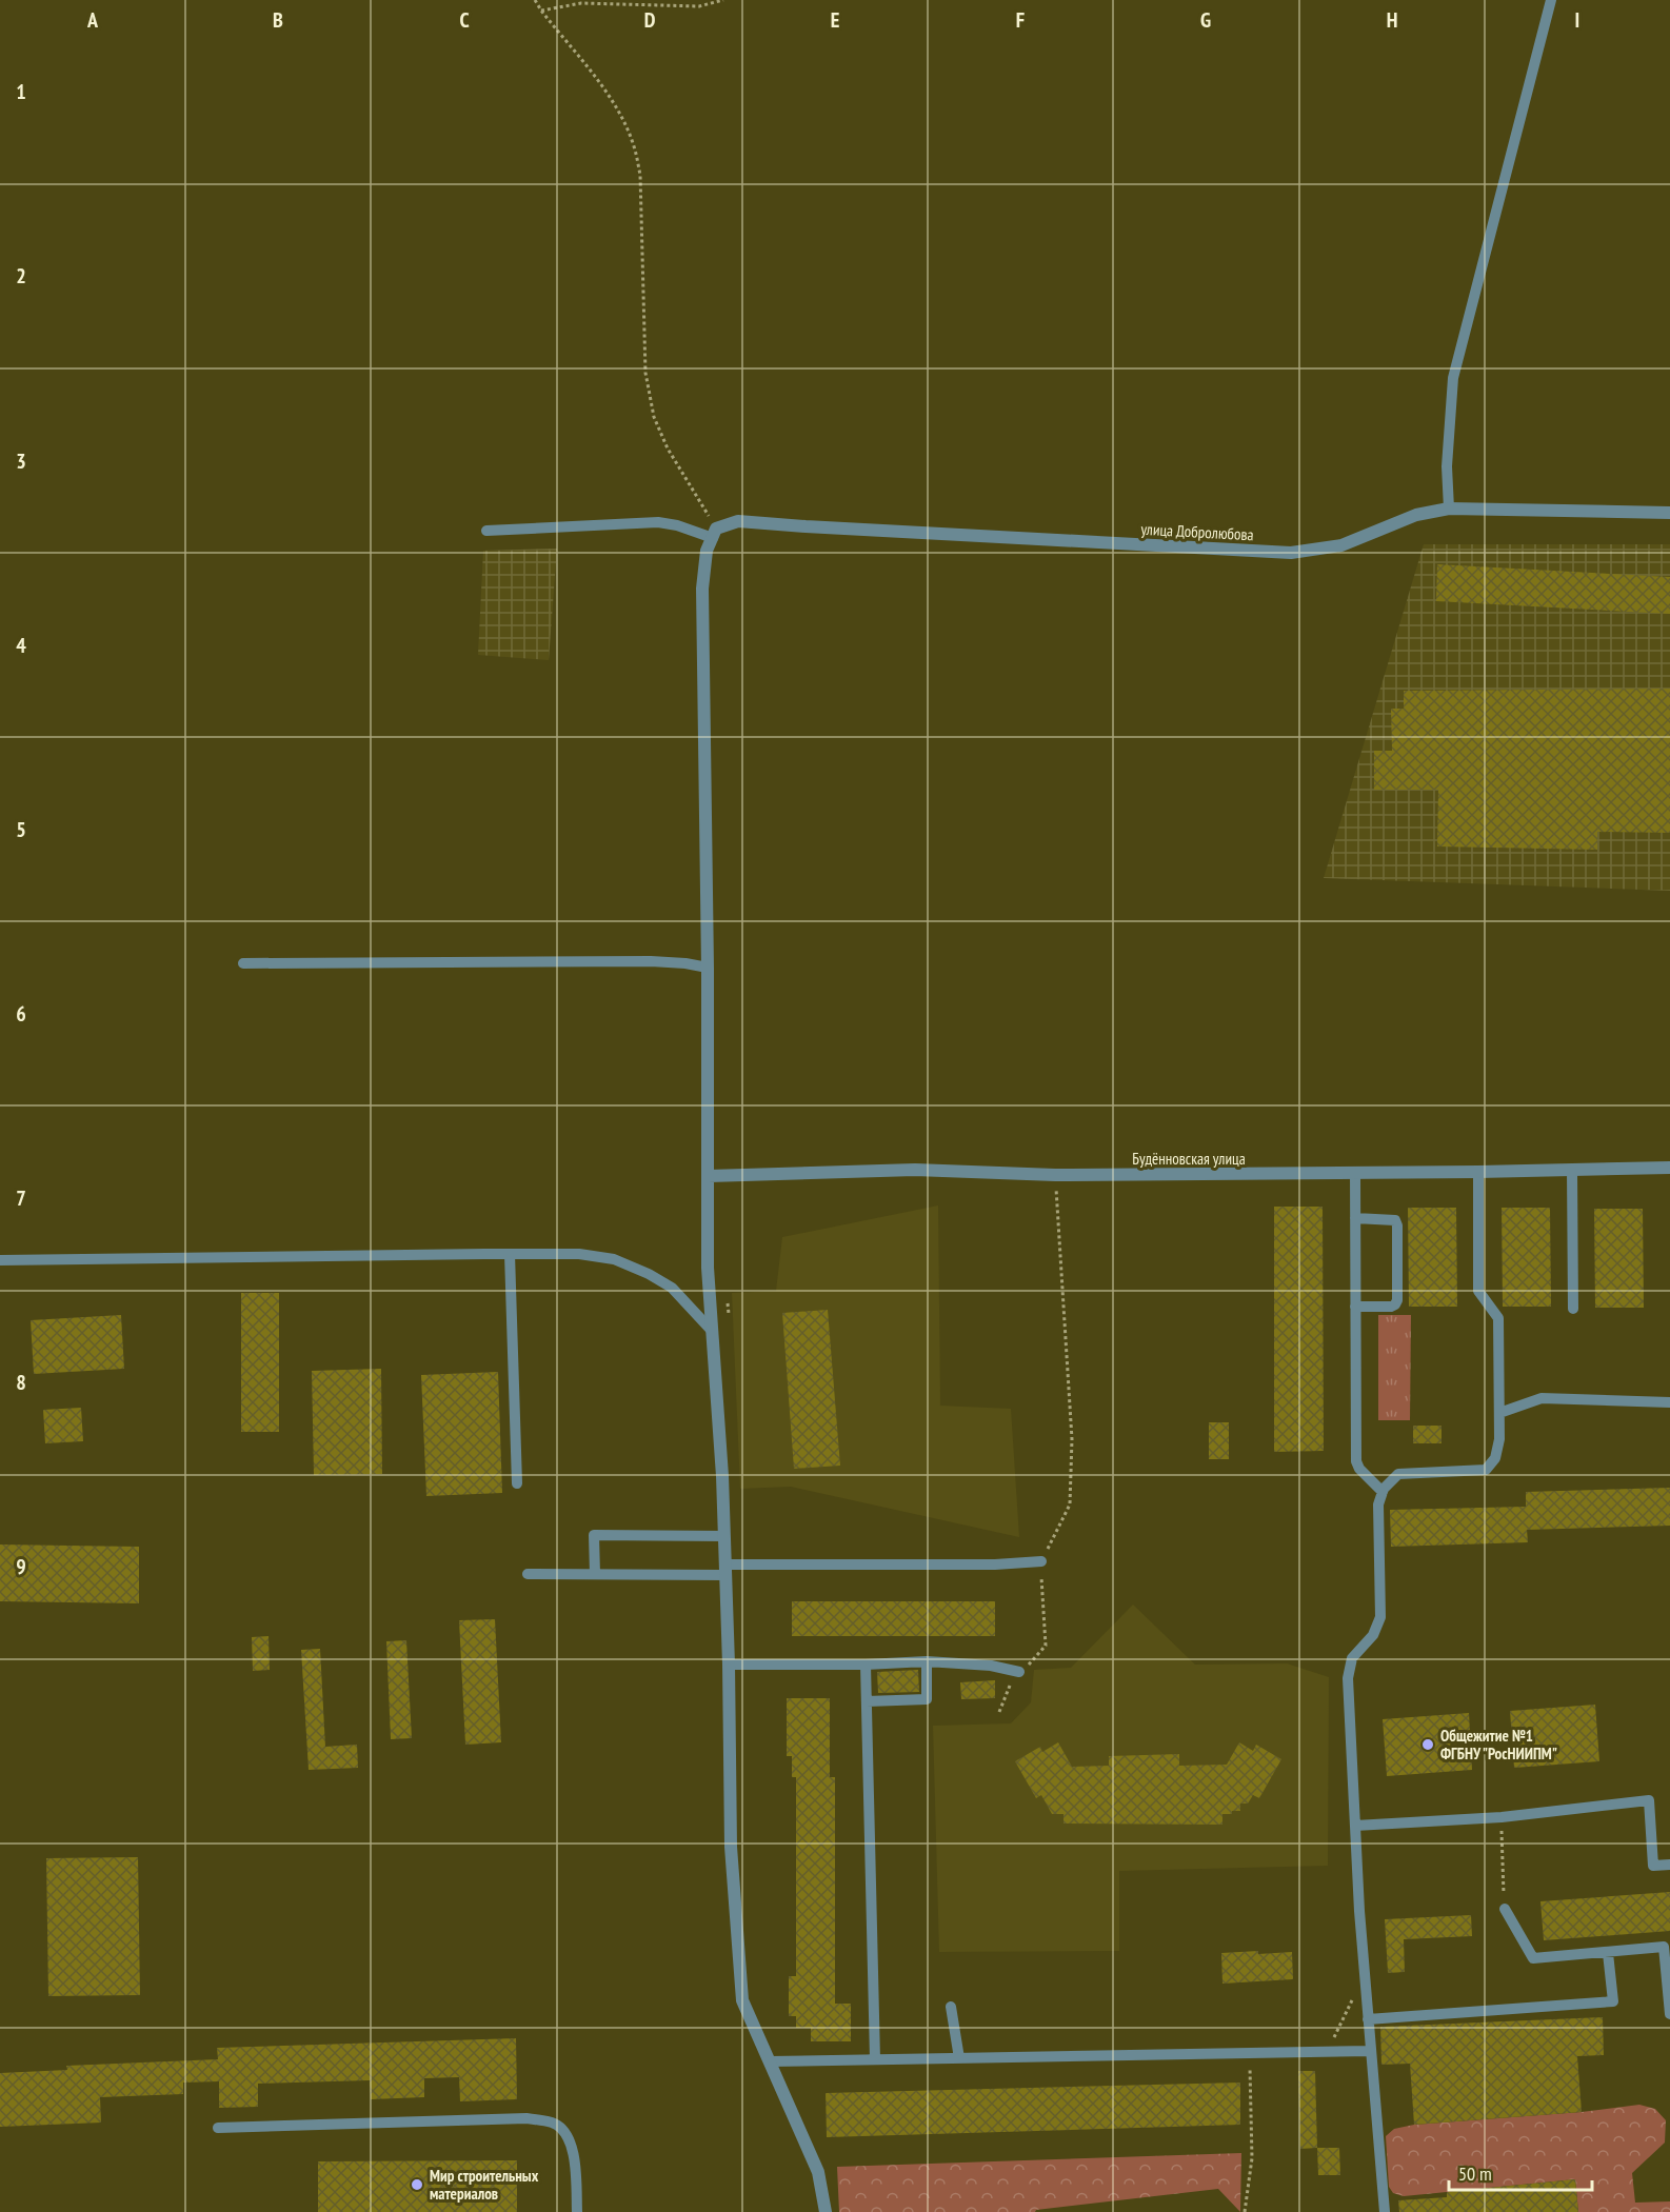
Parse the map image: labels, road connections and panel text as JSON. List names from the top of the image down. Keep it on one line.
{"streets":{"street":["улица Добролюбова","Будённовская улица"]},"places":["Общежитие №1 ФГБНУ \"РосНИИПМ\"","Мир строительных материалов"],"scale_bar":"50 m","grid":{"columns":["A","B","C","D","E","F","G","H","I"],"rows":["1","2","3","4","5","6","7","8","9"]}}
